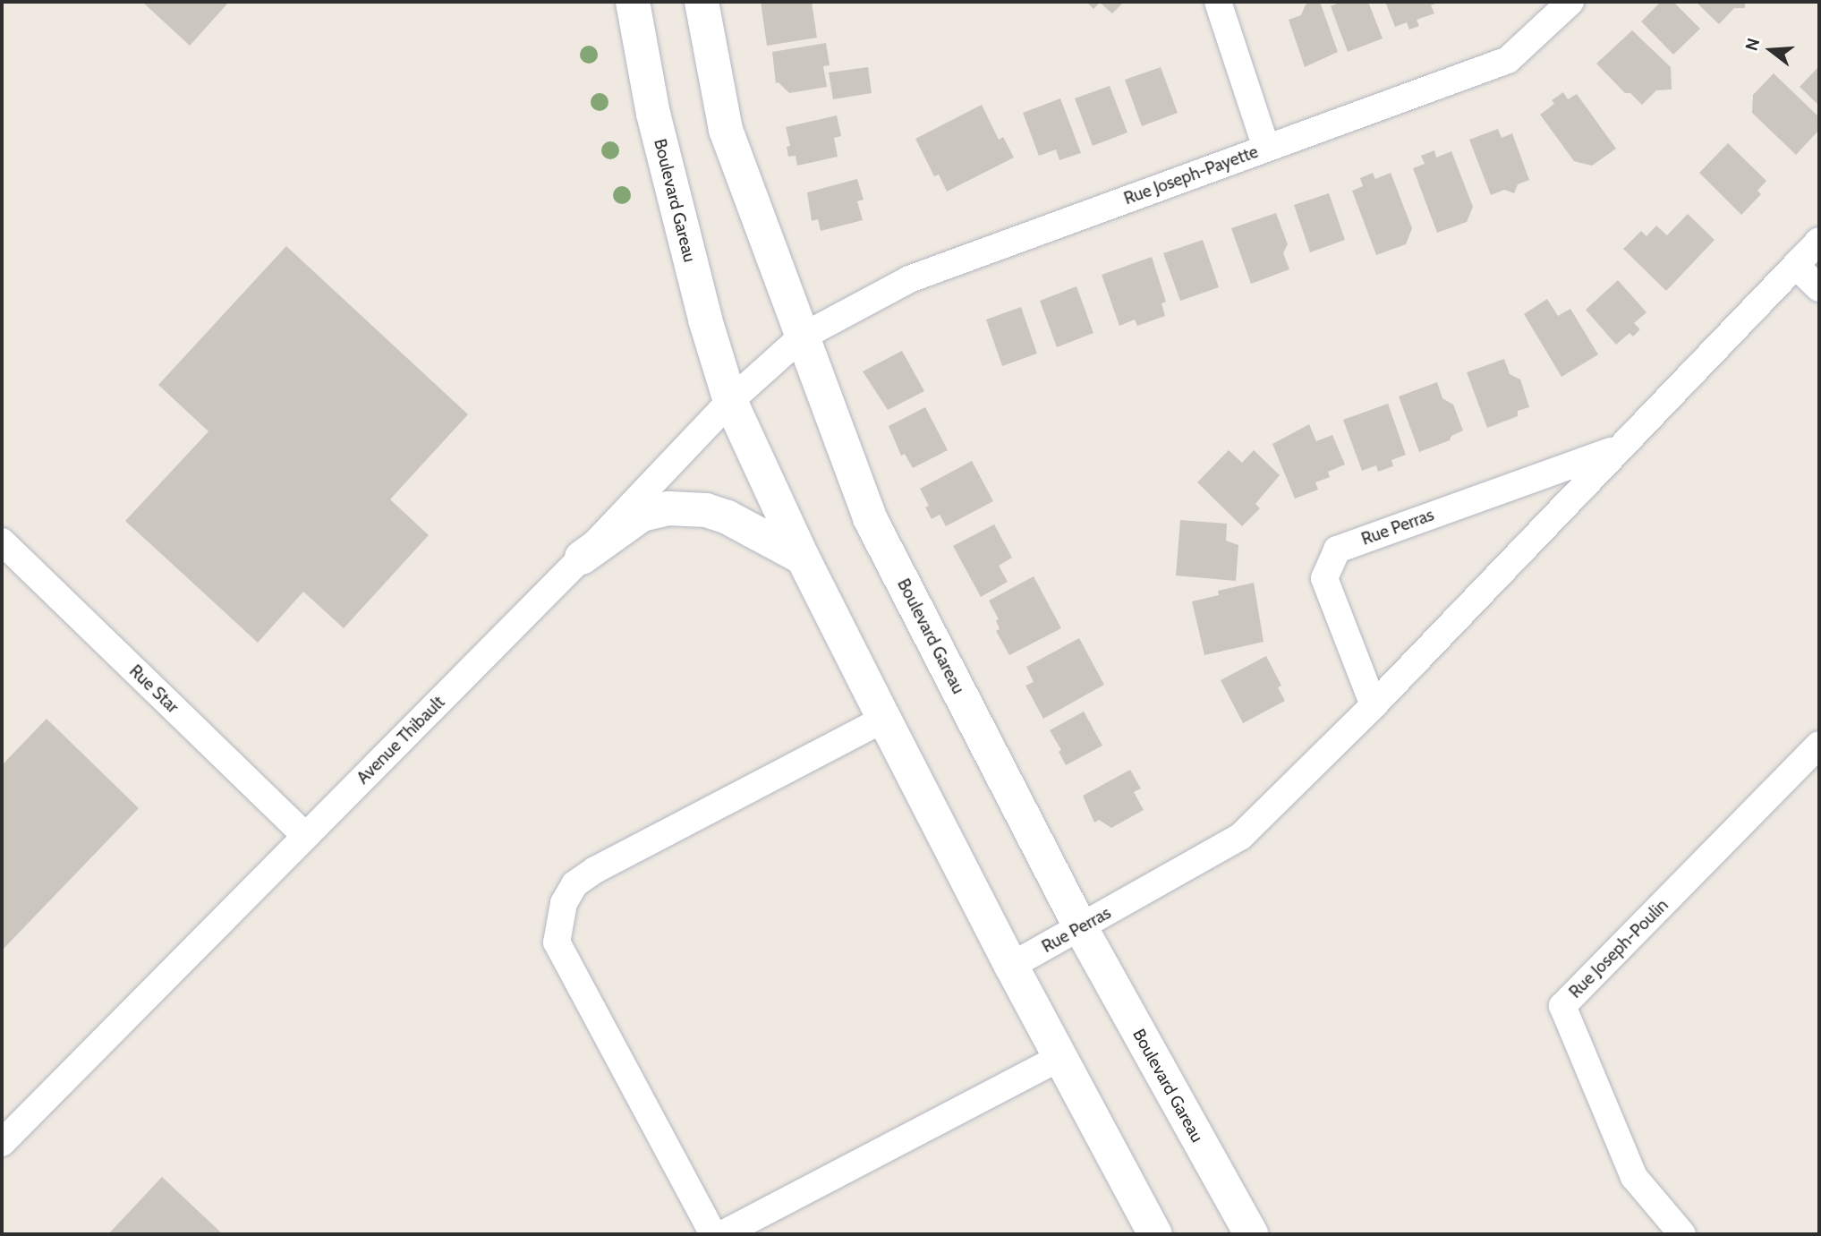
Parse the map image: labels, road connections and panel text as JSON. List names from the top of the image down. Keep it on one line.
{"streets":{"street":["Rue Joseph-Payette","Boulevard Gareau","Rue Perras","Rue Star","Avenue Thibault","Rue Joseph-Poulin"]},"crossings":[["Rue Joseph-Payette","Boulevard Gareau"],["Rue Joseph-Payette","Avenue Thibault"],["Boulevard Gareau","Rue Perras"],["Boulevard Gareau","Avenue Thibault"],["Rue Star","Avenue Thibault"]],"north":"left"}
